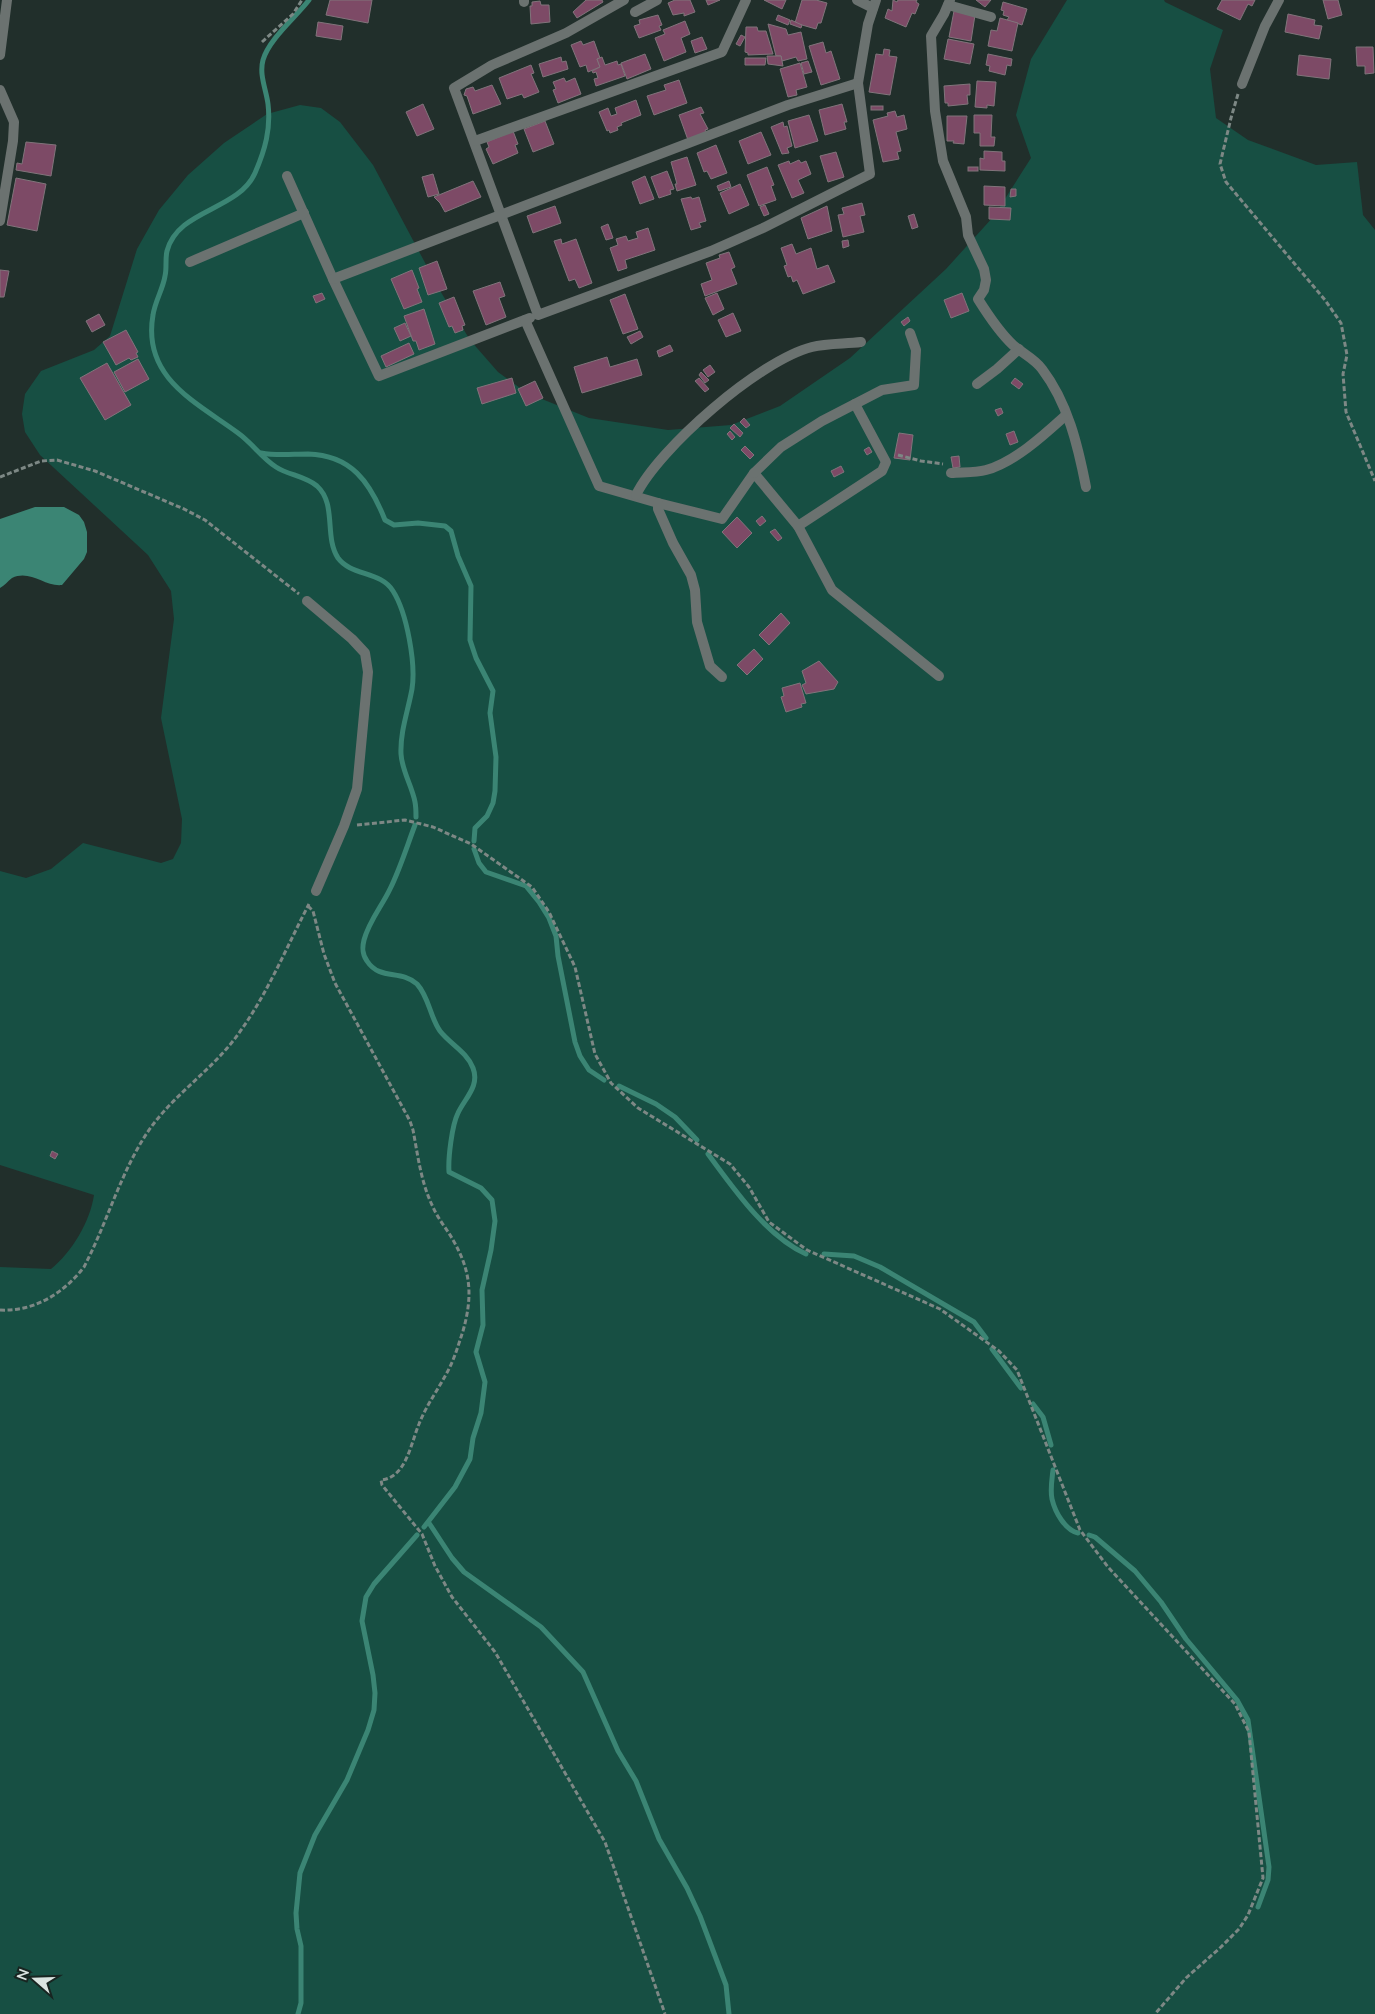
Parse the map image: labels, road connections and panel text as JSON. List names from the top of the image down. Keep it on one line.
{"north":"left"}
